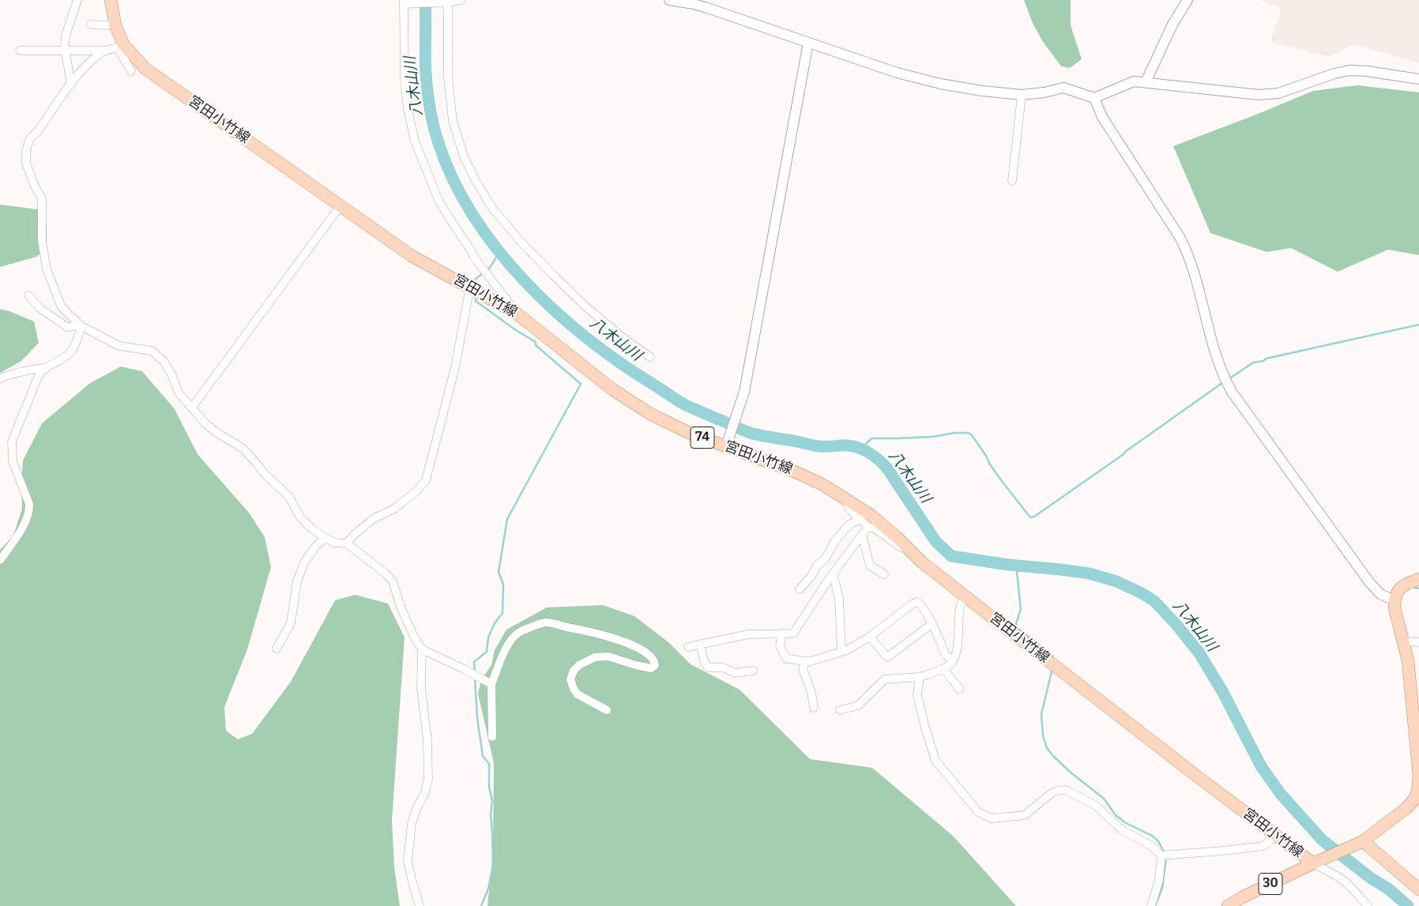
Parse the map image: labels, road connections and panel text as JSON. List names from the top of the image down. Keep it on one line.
{"streets":{"main road":["宮田小竹線","74","30"]},"crossings":[["宮田小竹線","30"]],"water":["八木山川"]}
